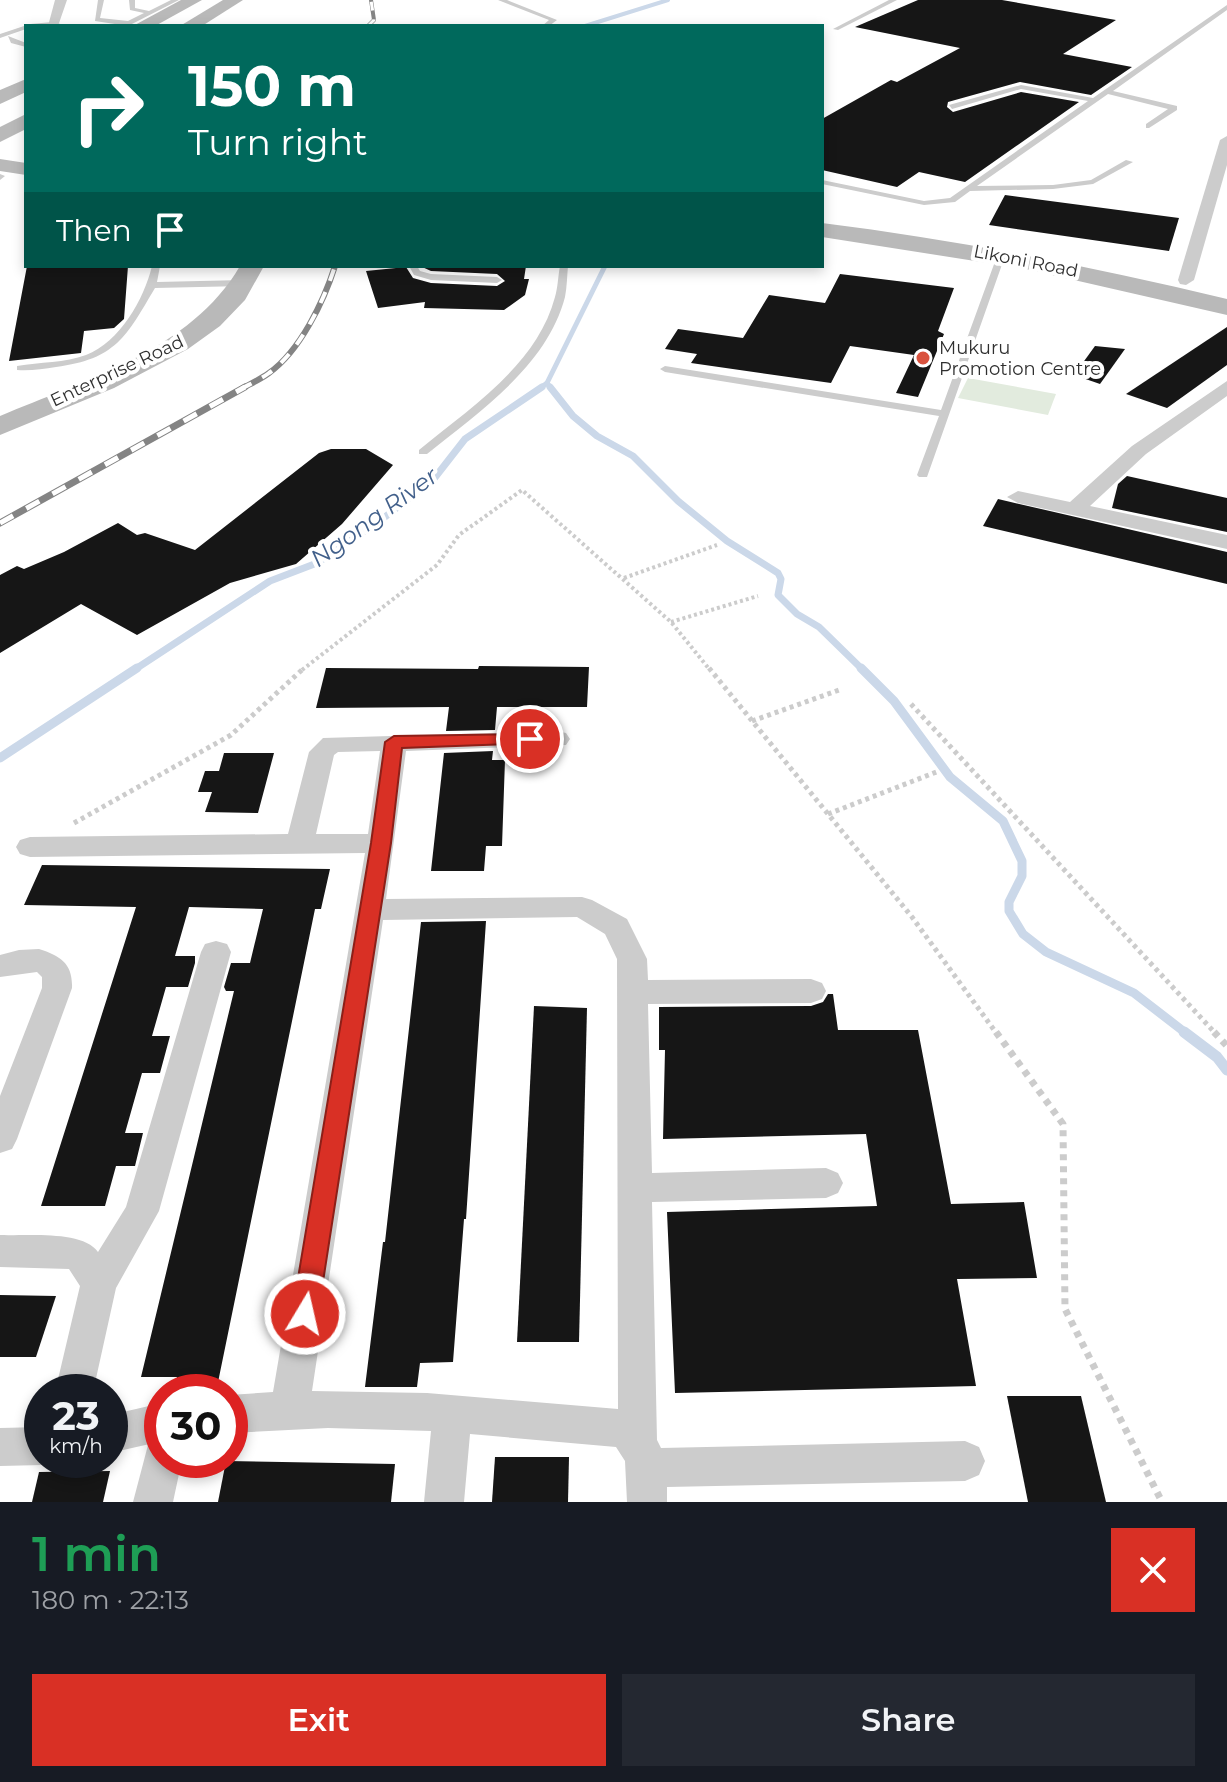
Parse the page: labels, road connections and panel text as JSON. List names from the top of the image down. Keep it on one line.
{"streets":{"main road":["Likoni Road","Enterprise Road"]},"water":["Ngong River"],"places":["Mukuru Promotion Centre"],"page":{"turn":["150 m","Turn right"],"then":"Then","speed":"23 km/h","limit":"30","heading":["1 min","180 m · 22:13"],"buttons":["Exit","Share"]}}
